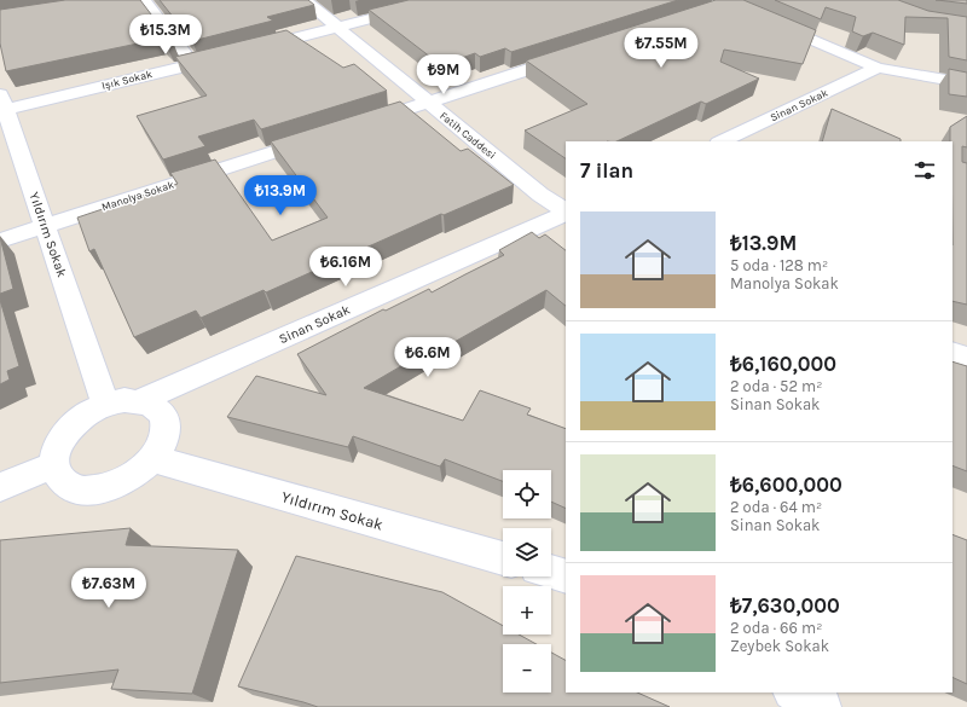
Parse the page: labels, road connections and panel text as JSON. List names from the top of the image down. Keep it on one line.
{"streets":{"street":["Işık Sokak","Sinan Sokak","Fatih Caddesi","Manolya Sokak","Yıldırım Sokak"]},"crossings":[["Işık Sokak","Yıldırım Sokak"],["Sinan Sokak","Yıldırım Sokak"],["Manolya Sokak","Yıldırım Sokak"]],"page":{"price":["₺15.3M","₺7.55M","₺9M","₺13.9M","₺6.16M","₺6.6M","₺7.63M"],"heading":"7 ilan","list":[{"name":"₺13.9M","note":"5 oda · 128 m² · Manolya Sokak"},{"name":"₺6,160,000","note":"2 oda · 52 m² · Sinan Sokak"},{"name":"₺6,600,000","note":"2 oda · 64 m² · Sinan Sokak"},{"name":"₺7,630,000","note":"2 oda · 66 m² · Zeybek Sokak"}],"map_buttons":["+","−"]}}
